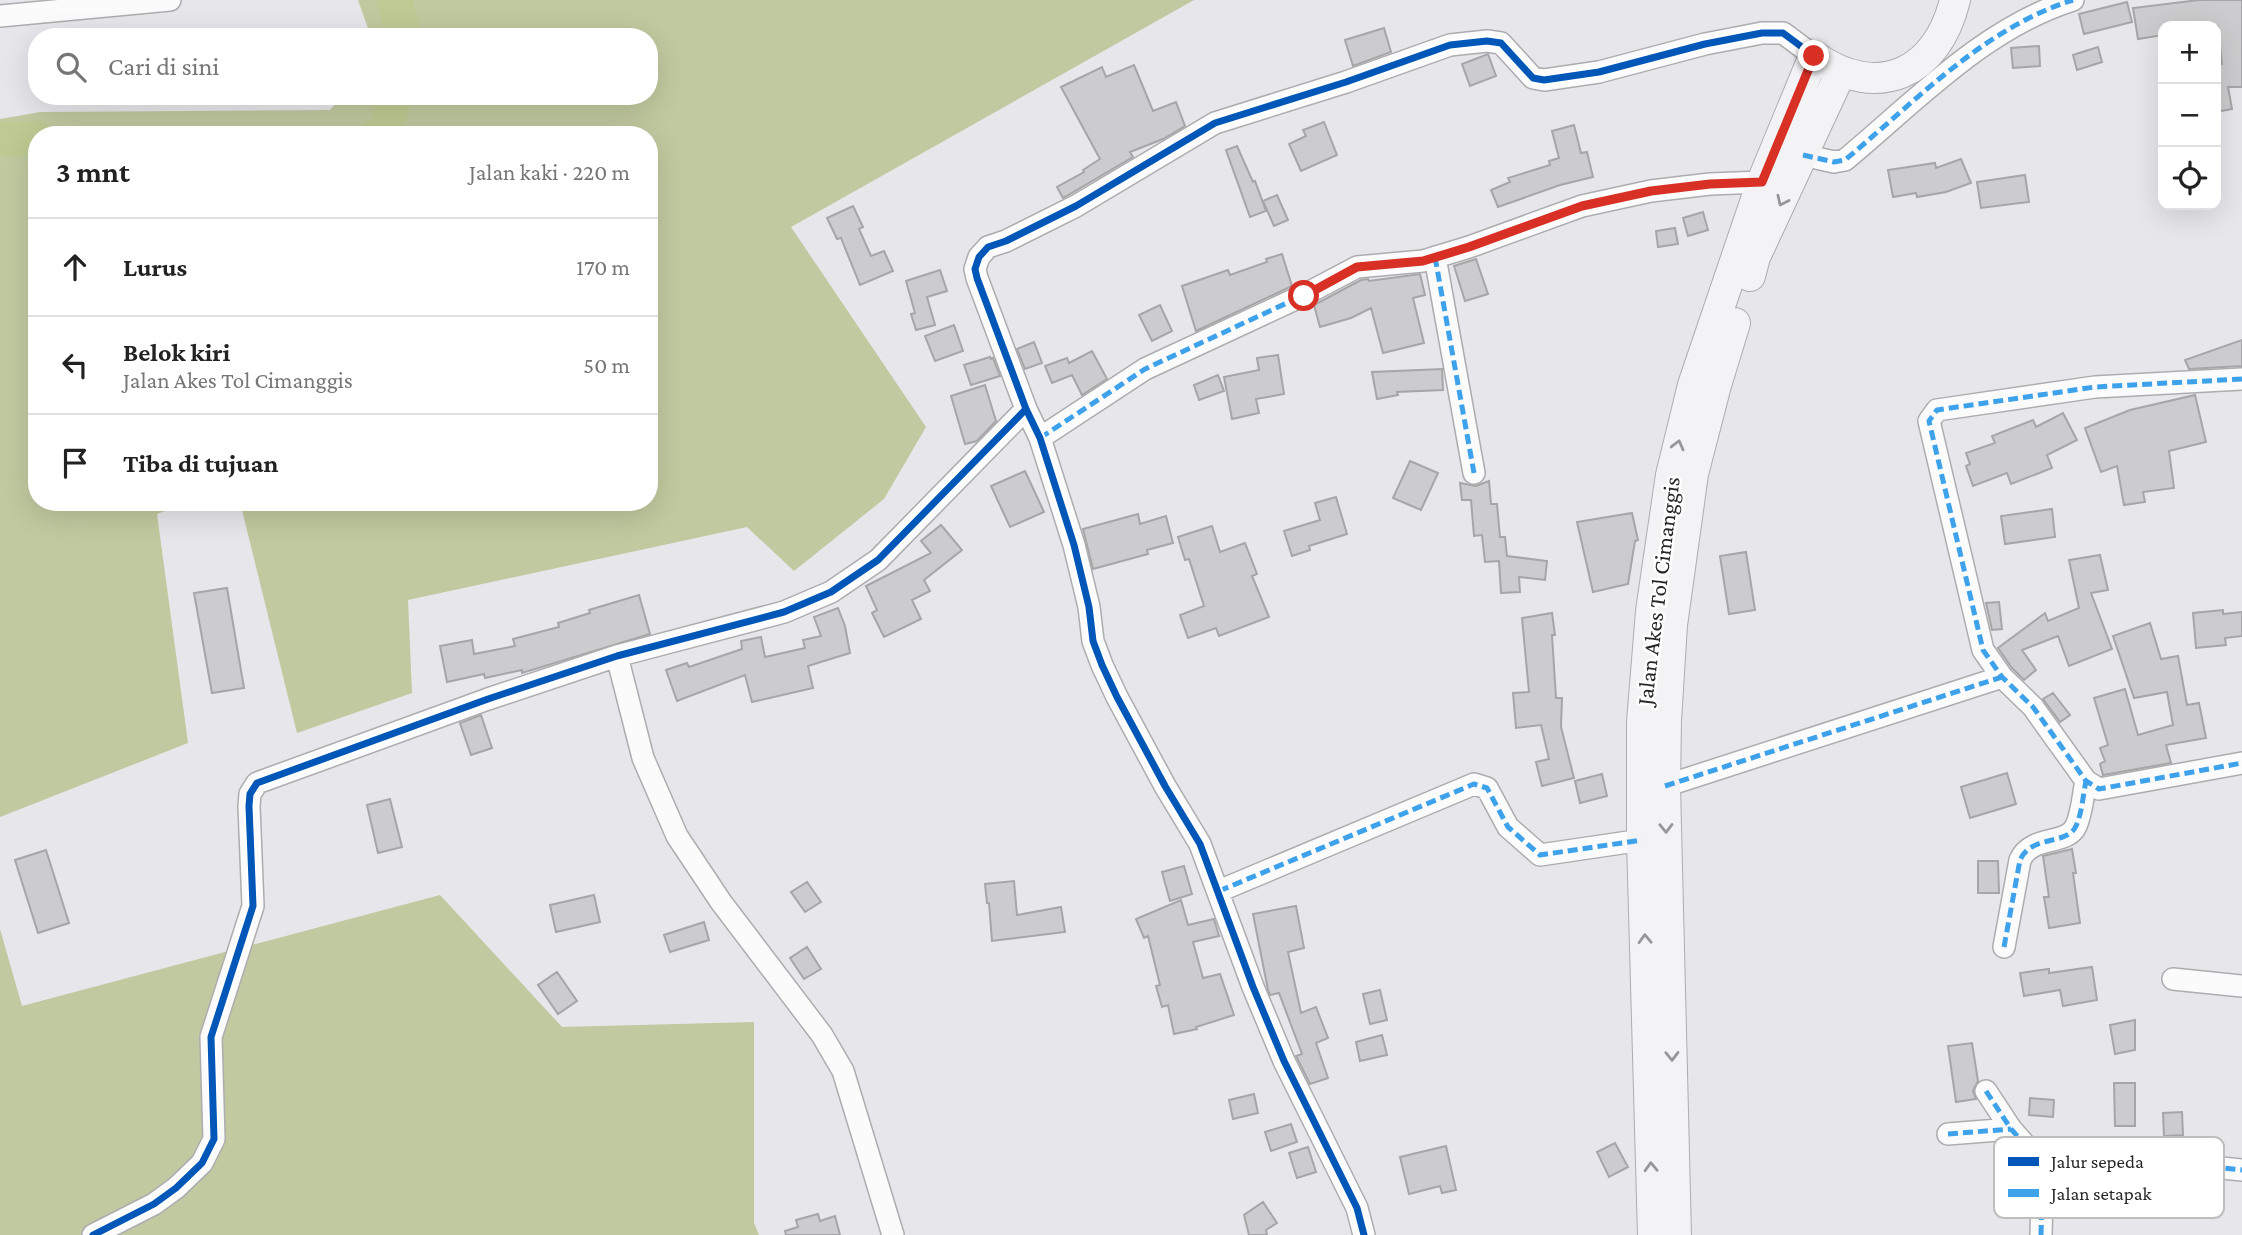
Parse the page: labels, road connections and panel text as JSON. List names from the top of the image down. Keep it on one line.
{"streets":{"main road":["Jalan Akes Tol Cimanggis"]},"legend":["Jalur sepeda","Jalan setapak"],"page":{"map_buttons":["+","−"],"search":"Cari di sini","heading":["3 mnt","Jalan kaki · 220 m"],"list":[["Lurus","170 m"],["Belok kiri","Jalan Akes Tol Cimanggis","50 m"],"Tiba di tujuan"]}}
